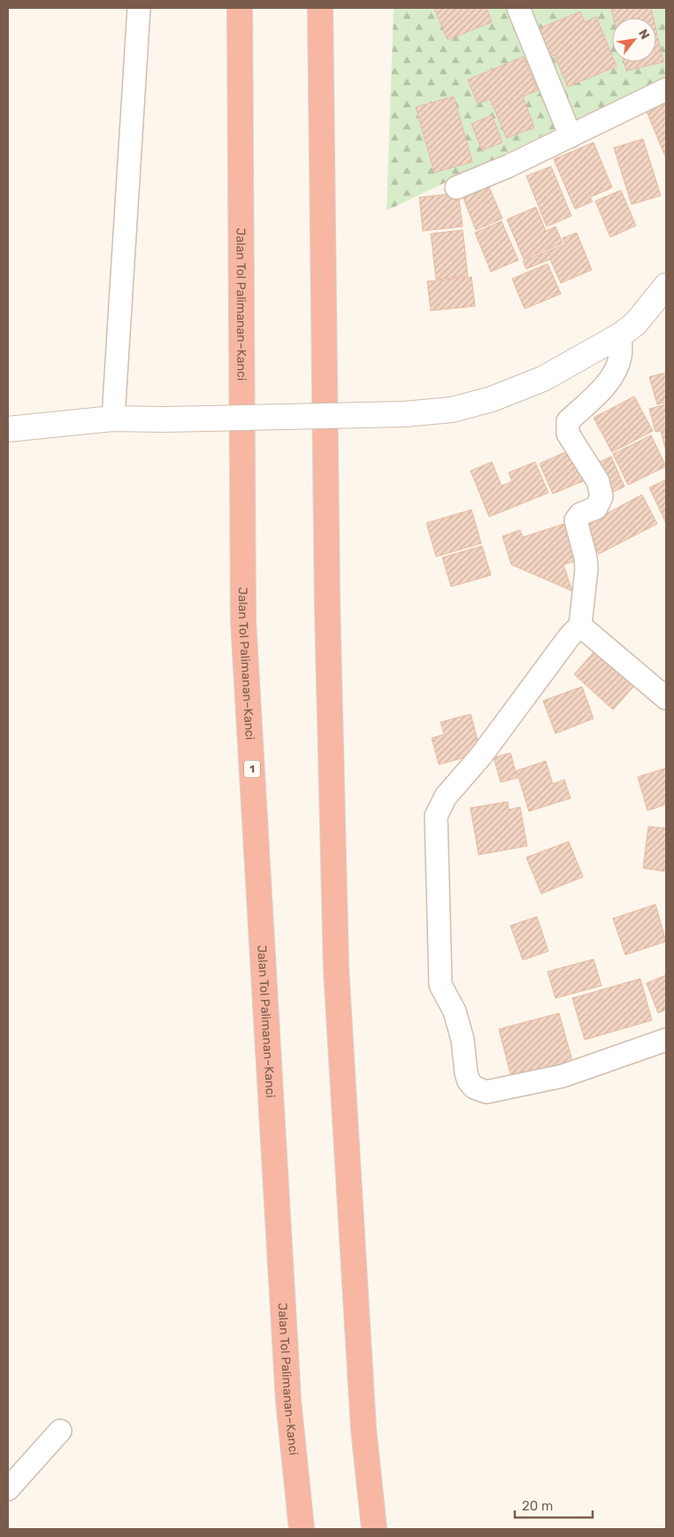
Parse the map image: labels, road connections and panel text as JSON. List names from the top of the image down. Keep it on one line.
{"streets":{"highway":["Jalan Tol Palimanan–Kanci","1"]},"scale_bar":"20 m","north":"top right"}
